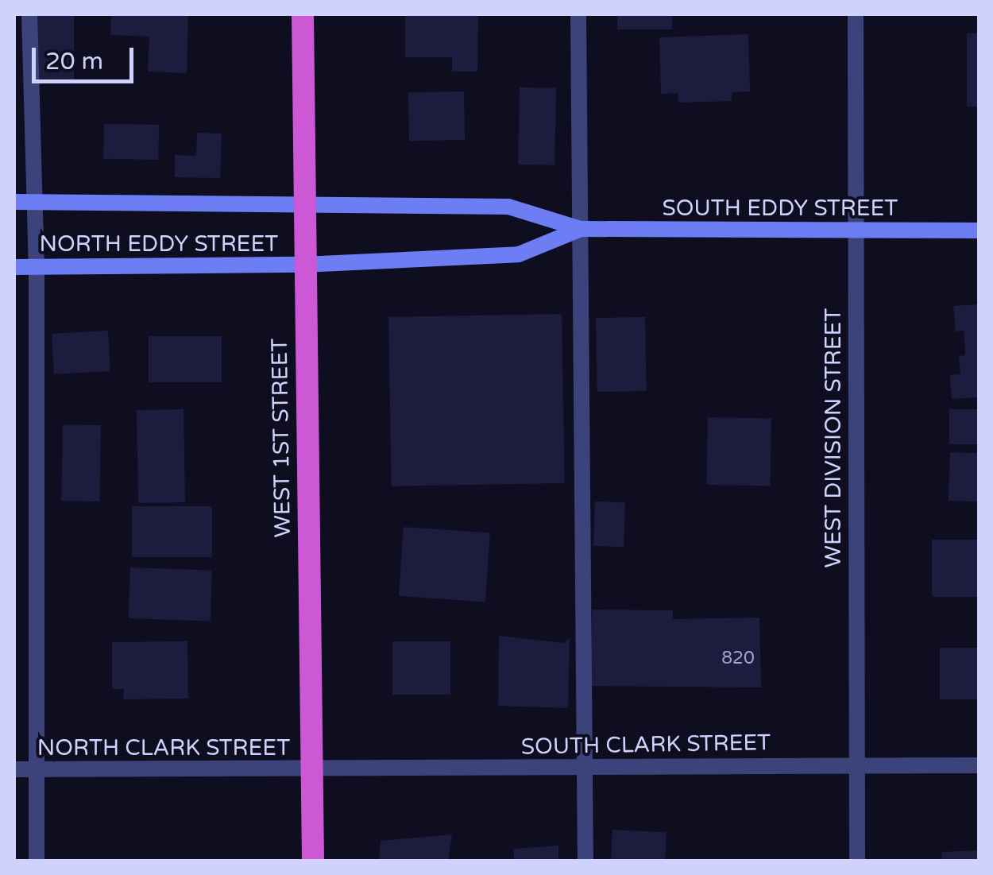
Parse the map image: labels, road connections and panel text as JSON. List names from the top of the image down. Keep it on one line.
{"streets":{"highway":["WEST 1ST STREET"],"main road":["SOUTH EDDY STREET","NORTH EDDY STREET"],"street":["WEST DIVISION STREET","SOUTH CLARK STREET","NORTH CLARK STREET"]},"crossings":[["SOUTH EDDY STREET","NORTH EDDY STREET"],["SOUTH EDDY STREET","WEST 1ST STREET"],["SOUTH EDDY STREET","WEST DIVISION STREET"],["NORTH EDDY STREET","WEST 1ST STREET"],["WEST 1ST STREET","SOUTH CLARK STREET"],["WEST 1ST STREET","NORTH CLARK STREET"],["WEST DIVISION STREET","SOUTH CLARK STREET"],["SOUTH CLARK STREET","NORTH CLARK STREET"]],"house_numbers":["820"],"scale_bar":"20 m"}
